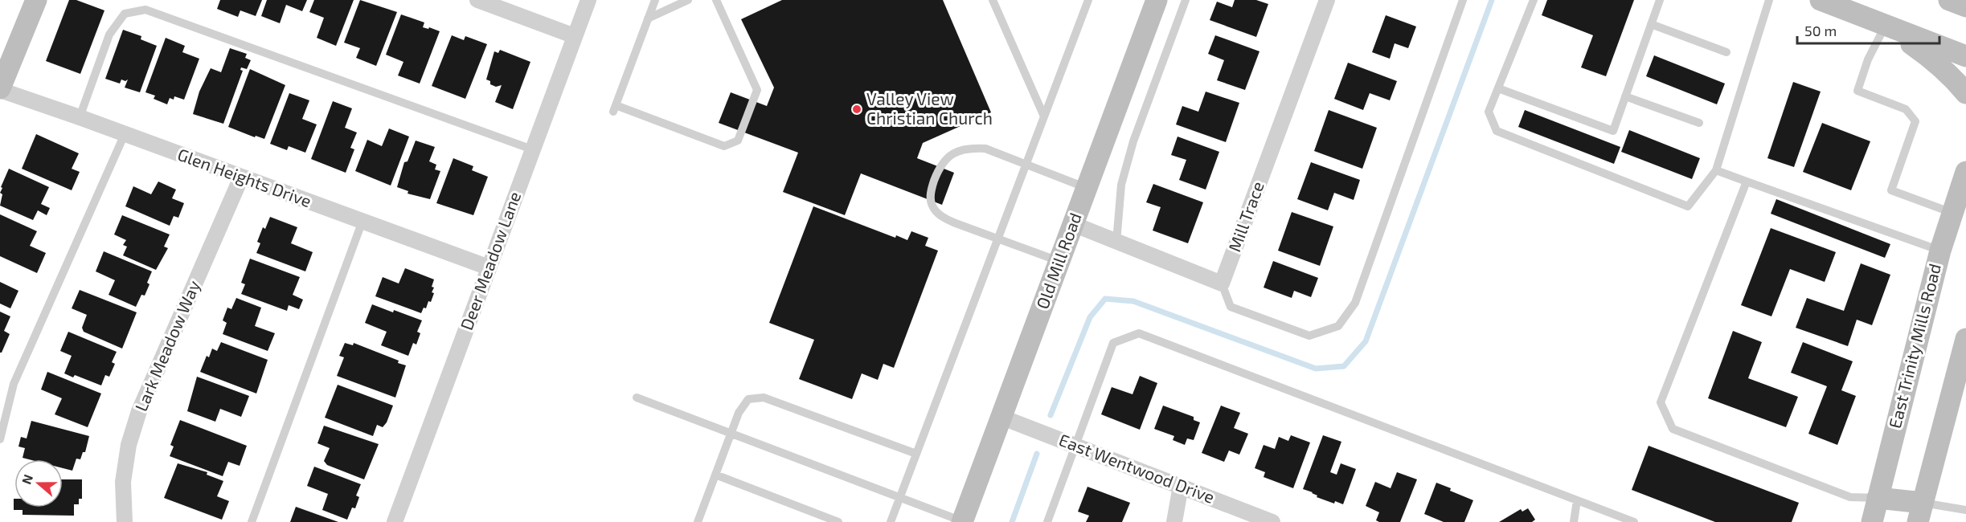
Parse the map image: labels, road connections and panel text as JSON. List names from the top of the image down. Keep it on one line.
{"streets":{"main road":["Old Mill Road","East Trinity Mills Road"],"street":["Glen Heights Drive","Mill Trace","Deer Meadow Lane","Lark Meadow Way","East Wentwood Drive"]},"crossings":[["Glen Heights Drive","Deer Meadow Lane"],["Glen Heights Drive","Lark Meadow Way"],["Old Mill Road","East Wentwood Drive"]],"places":["Valley View Christian Church"],"scale_bar":"50 m","north":"left"}
